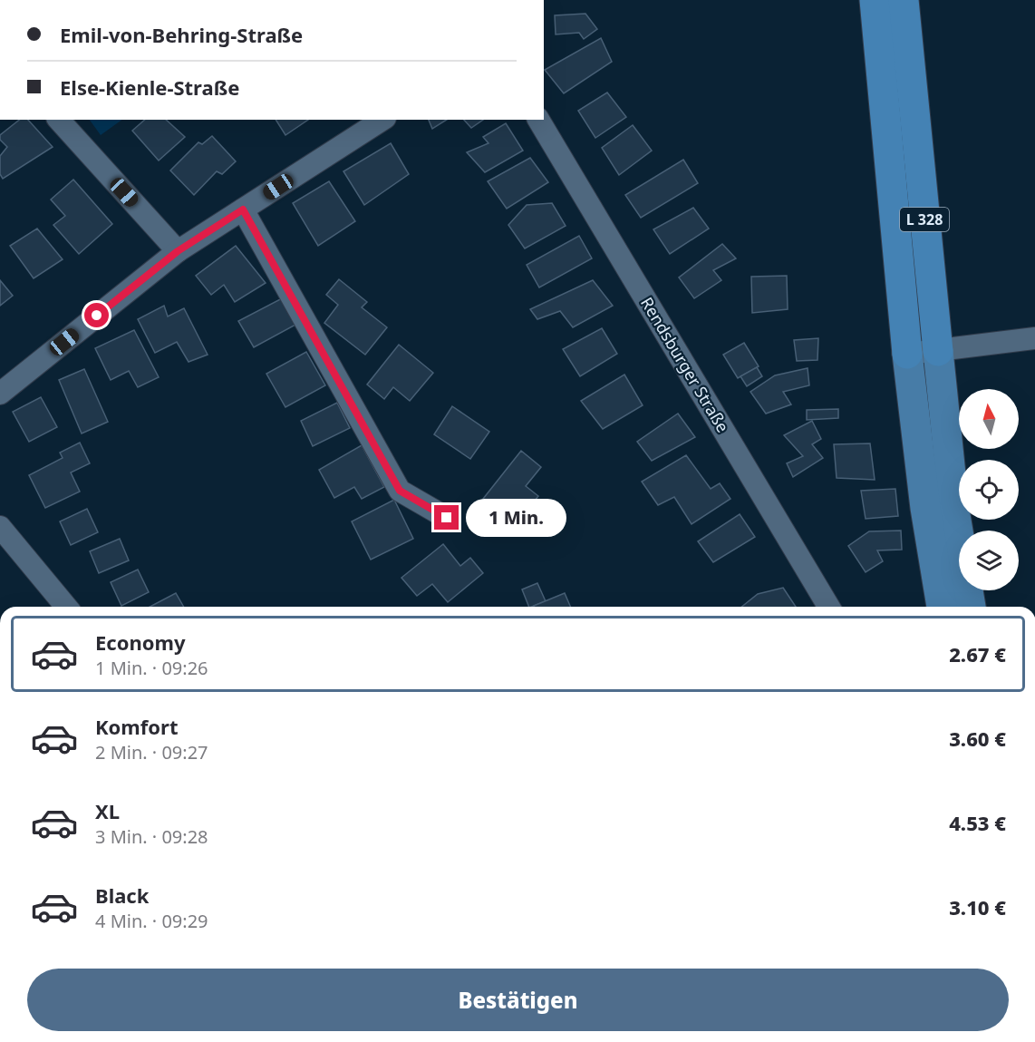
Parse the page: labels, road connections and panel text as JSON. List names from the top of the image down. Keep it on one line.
{"streets":{"highway":["L 328"],"street":["Rendsburger Straße"]},"north":"top","page":{"banner":["Emil-von-Behring-Straße","Else-Kienle-Straße"],"bubble":"1 Min.","list":[{"name":"Economy","note":"1 Min. · 09:26","value":"2.67 €"},{"name":"Komfort","note":"2 Min. · 09:27","value":"3.60 €"},{"name":"XL","note":"3 Min. · 09:28","value":"4.53 €"},{"name":"Black","note":"4 Min. · 09:29","value":"3.10 €"}],"buttons":"Bestätigen"}}
